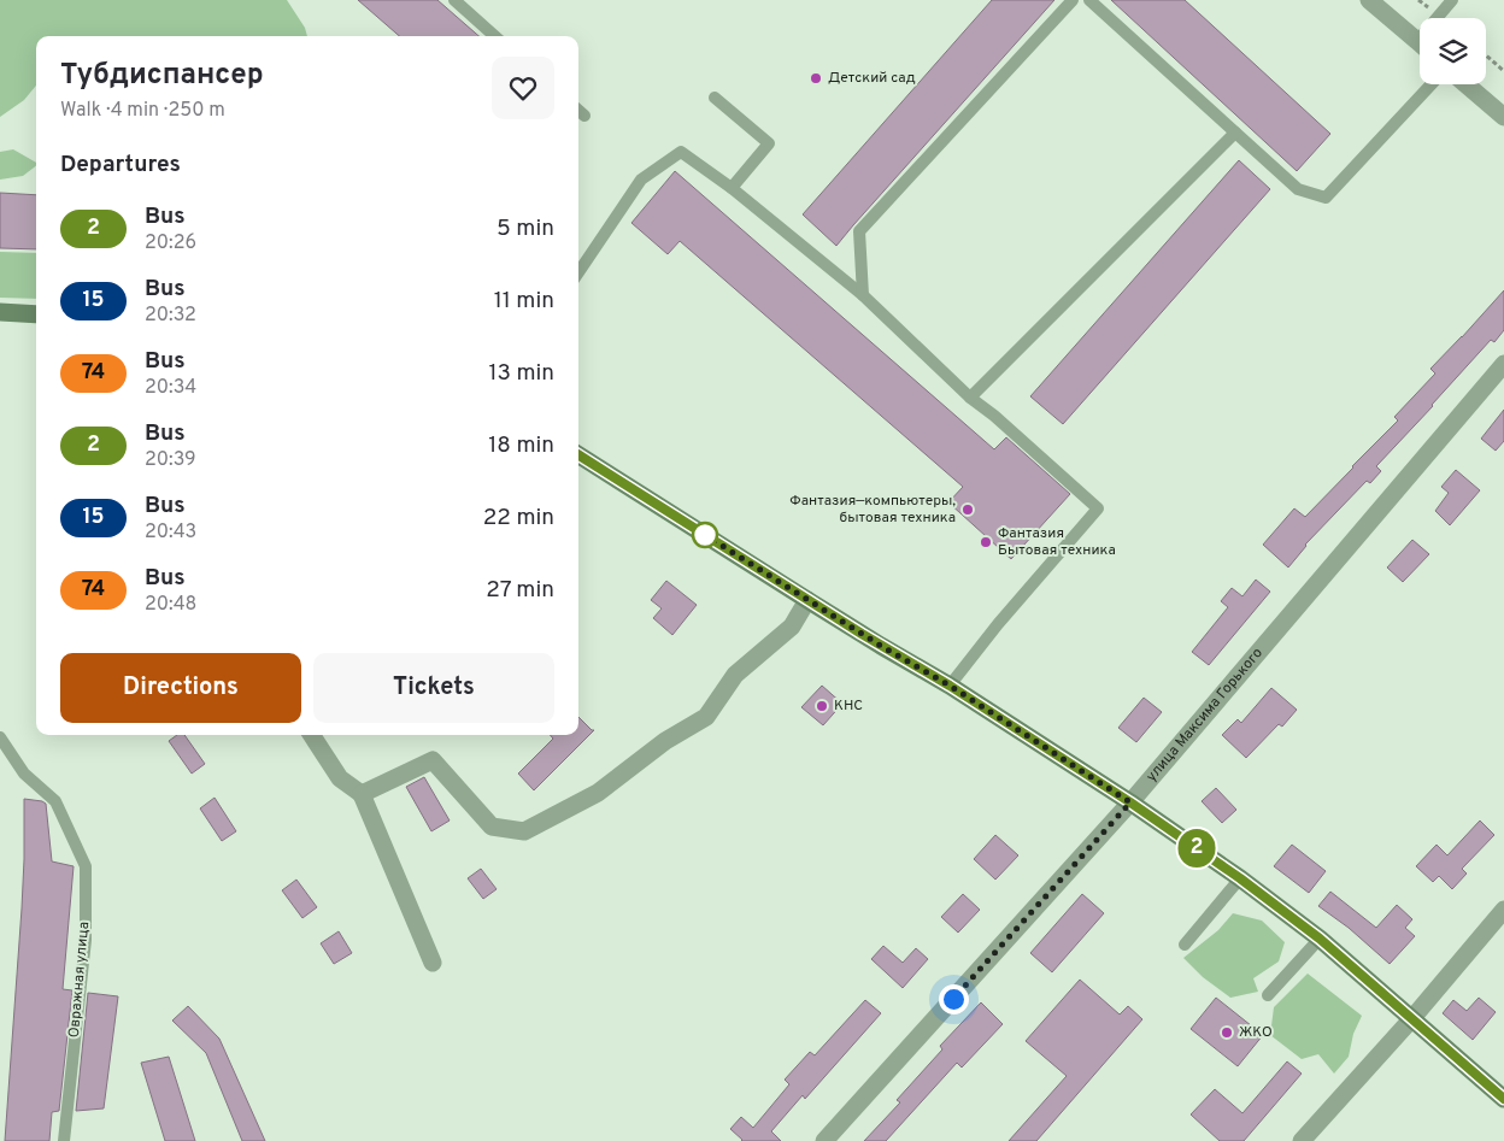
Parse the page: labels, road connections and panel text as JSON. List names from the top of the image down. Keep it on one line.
{"streets":{"street":["улица Максима Горького"],"lane":["Овражная улица"]},"places":["Детский сад","Фантазия—компьютеры, бытовая техника","Фантазия Бытовая техника","КНС","ЖКО"],"lines":["bus line 2"],"page":{"on_map":"2","heading":[["Тубдиспансер","Walk · 4 min · 250 m"],"Departures"],"list":[{"mark":"2","name":"Bus","note":"20:26","value":"5 min"},{"mark":"15","name":"Bus","note":"20:32","value":"11 min"},{"mark":"74","name":"Bus","note":"20:34","value":"13 min"},{"mark":"2","name":"Bus","note":"20:39","value":"18 min"},{"mark":"15","name":"Bus","note":"20:43","value":"22 min"},{"mark":"74","name":"Bus","note":"20:48","value":"27 min"}],"buttons":["Directions","Tickets"]}}
